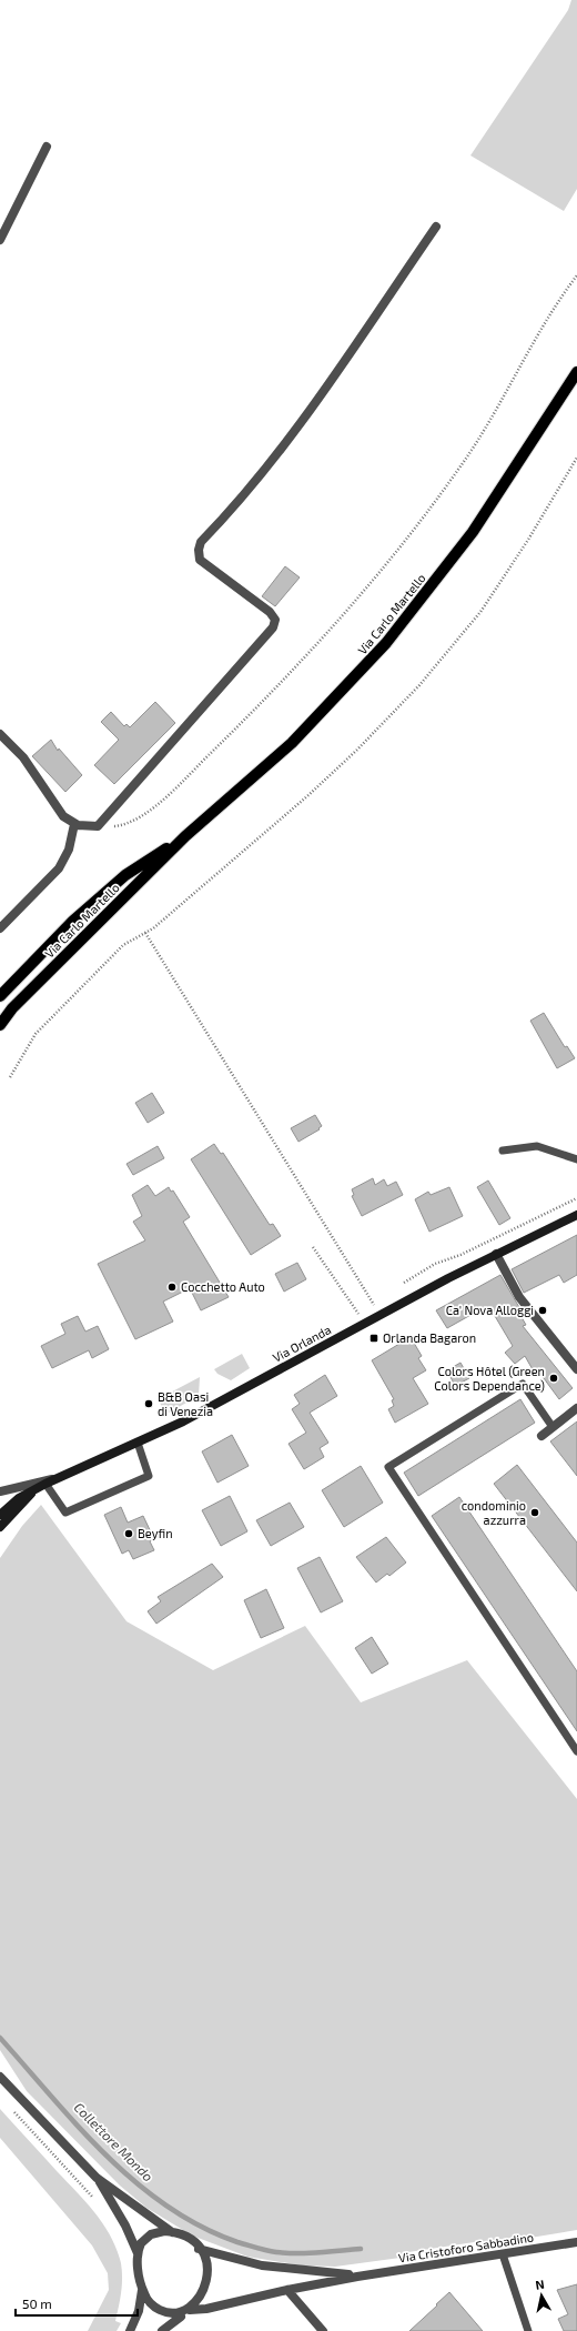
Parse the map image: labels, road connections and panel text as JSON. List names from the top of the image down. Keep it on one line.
{"streets":{"main road":["Via Carlo Martello","Via Orlanda"],"street":["Via Cristoforo Sabbadino"]},"water":["Collettore Mondo"],"places":{"other":["Cocchetto Auto","Ca' Nova Alloggi","Colors Hôtel (Green Colors Dependance)","B&B Oasi di Venezia","condominio azzurra","Beyfin"],"transit":["Orlanda Bagaron"]},"scale_bar":"50 m","north":"top"}
